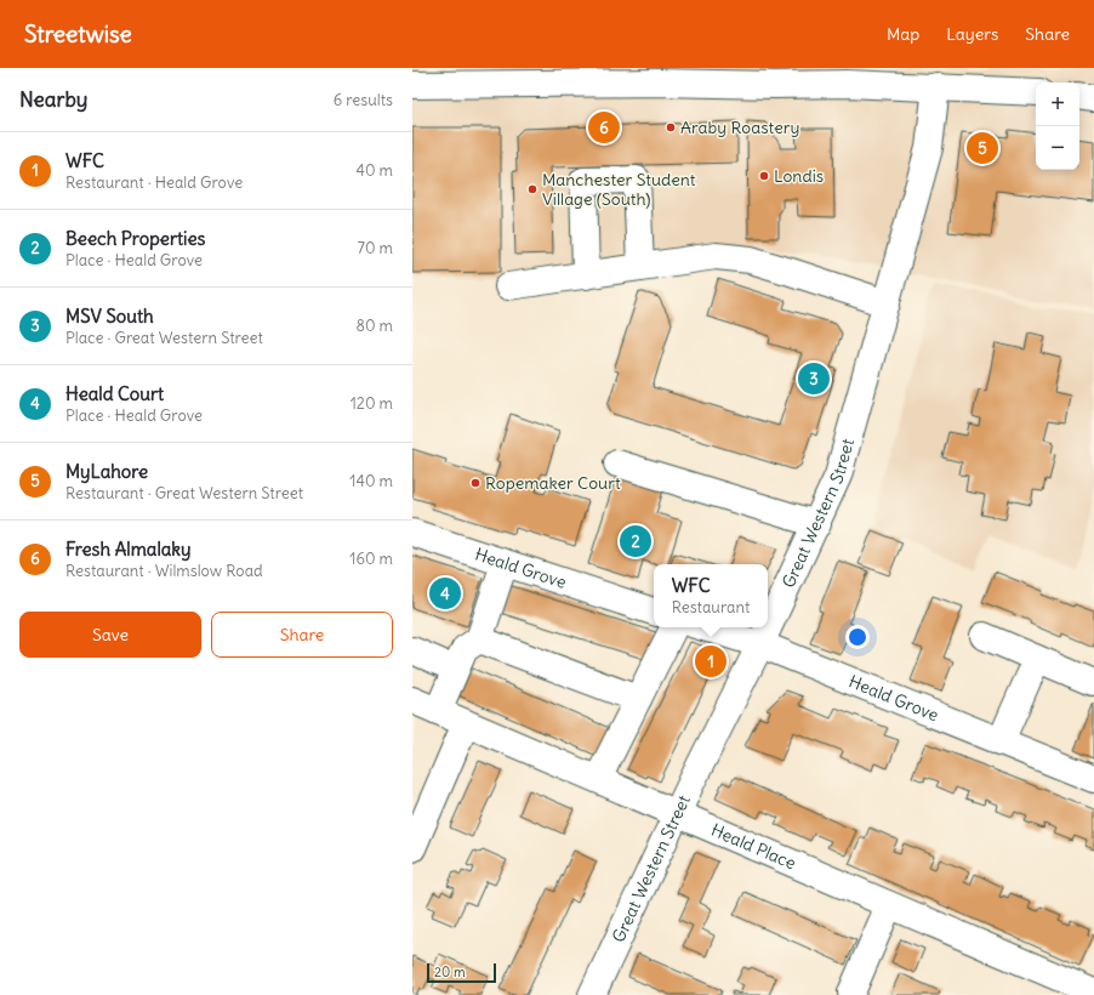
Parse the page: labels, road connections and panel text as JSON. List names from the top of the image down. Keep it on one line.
{"streets":{"street":["Great Western Street","Heald Grove","Heald Place"]},"crossings":[["Great Western Street","Heald Grove"],["Great Western Street","Heald Place"]],"places":["Araby Roastery","Londis","Manchester Student Village (South)","Ropemaker Court"],"scale_bar":"20 m","page":{"header":"Streetwise","nav":["Map","Layers","Share"],"heading":["Nearby","6 results"],"map_buttons":["+","−"],"pins":["6","5","3","2","4","1"],"list":[{"mark":"1","name":"WFC","note":"Restaurant · Heald Grove","value":"40 m"},{"mark":"2","name":"Beech Properties","note":"Place · Heald Grove","value":"70 m"},{"mark":"3","name":"MSV South","note":"Place · Great Western Street","value":"80 m"},{"mark":"4","name":"Heald Court","note":"Place · Heald Grove","value":"120 m"},{"mark":"5","name":"MyLahore","note":"Restaurant · Great Western Street","value":"140 m"},{"mark":"6","name":"Fresh Almalaky","note":"Restaurant · Wilmslow Road","value":"160 m"}],"popup":["WFC","Restaurant"],"buttons":["Save","Share"],"scale":"20 m"}}
